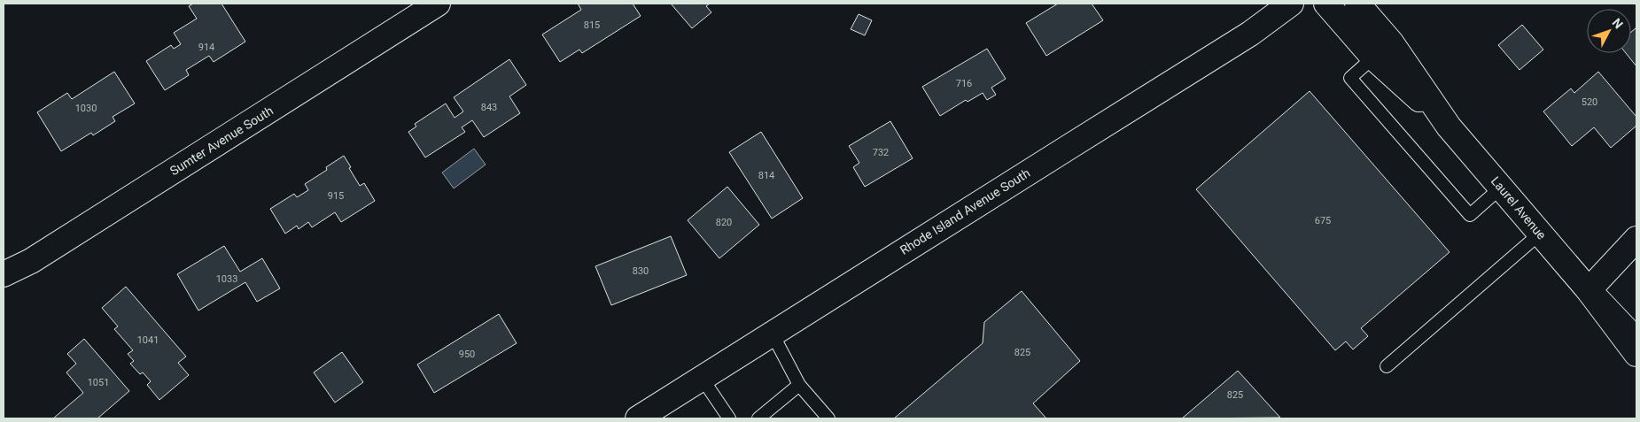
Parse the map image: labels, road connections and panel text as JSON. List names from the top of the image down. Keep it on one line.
{"streets":{"street":["Sumter Avenue South","Laurel Avenue","Rhode Island Avenue South"]},"house_numbers":["815","914","716","520","843","1030","732","814","915","675","820","830","1033","1041","825","950","1051","825"],"north":"top right"}
